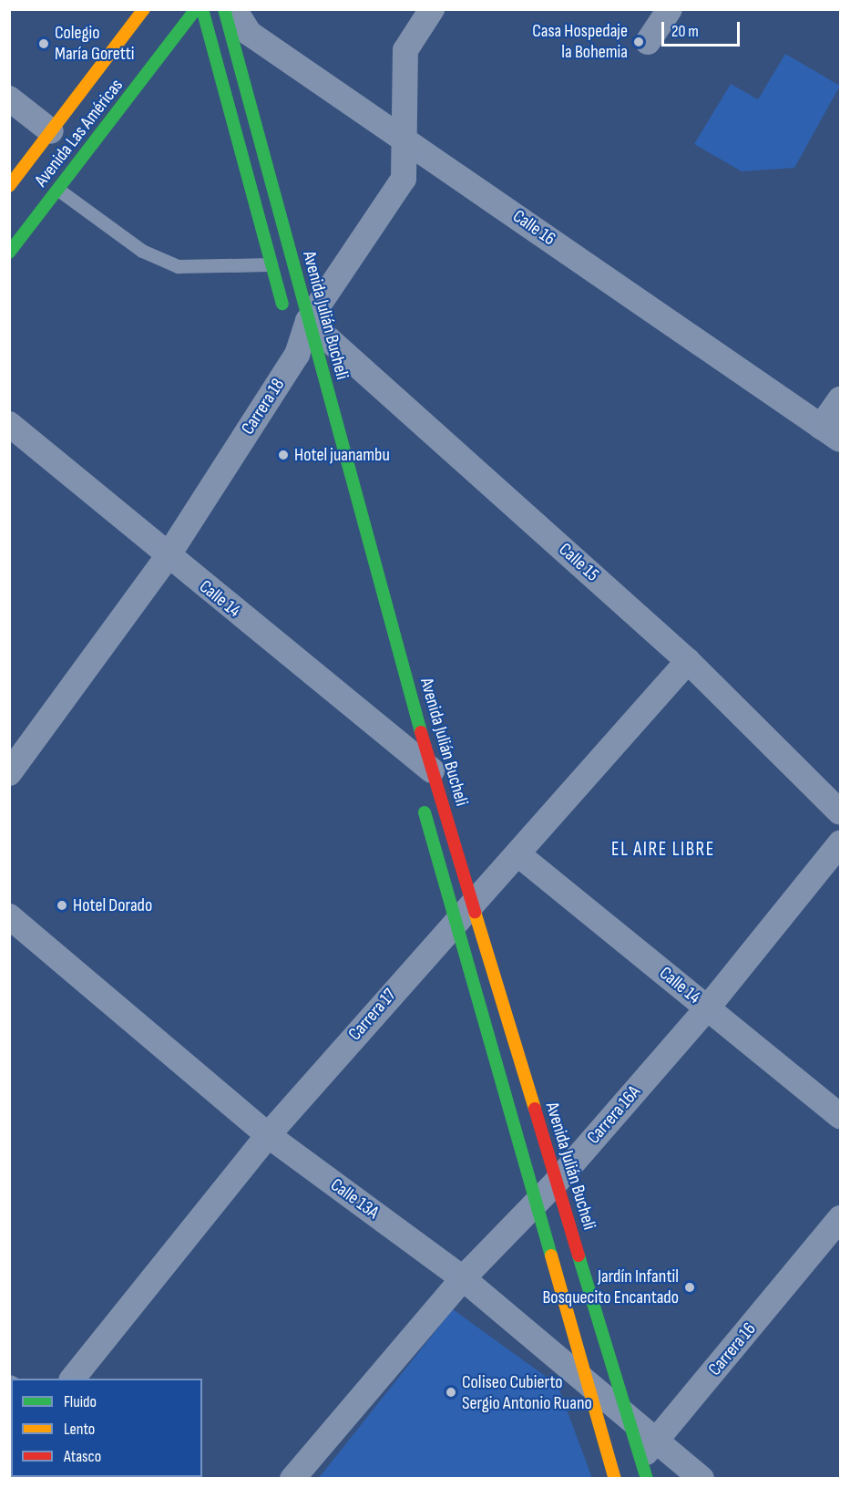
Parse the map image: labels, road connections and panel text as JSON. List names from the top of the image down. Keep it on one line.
{"streets":{"street":["Avenida Las Américas","Calle 16","Avenida Julián Bucheli","Carrera 18","Calle 15","Calle 14","Carrera 17","Carrera 16A","Calle 13A","Carrera 16"]},"crossings":[["Calle 16","Carrera 18"],["Avenida Julián Bucheli","Carrera 18"],["Avenida Julián Bucheli","Calle 15"],["Avenida Julián Bucheli","Calle 14"],["Avenida Julián Bucheli","Carrera 17"],["Avenida Julián Bucheli","Carrera 16A"],["Avenida Julián Bucheli","Calle 13A"],["Carrera 18","Calle 15"],["Carrera 18","Calle 14"],["Calle 15","Carrera 17"],["Calle 14","Carrera 17"],["Calle 14","Carrera 16A"],["Carrera 17","Calle 13A"],["Carrera 16A","Calle 13A"],["Calle 13A","Carrera 16"]],"districts":["EL AIRE LIBRE"],"places":["Casa Hospedaje la Bohemia","Colegio María Goretti","Hotel juanambu","Hotel Dorado","Jardín Infantil Bosquecito Encantado","Coliseo Cubierto Sergio Antonio Ruano"],"legend":["Fluido","Lento","Atasco"],"scale_bar":"20 m"}
